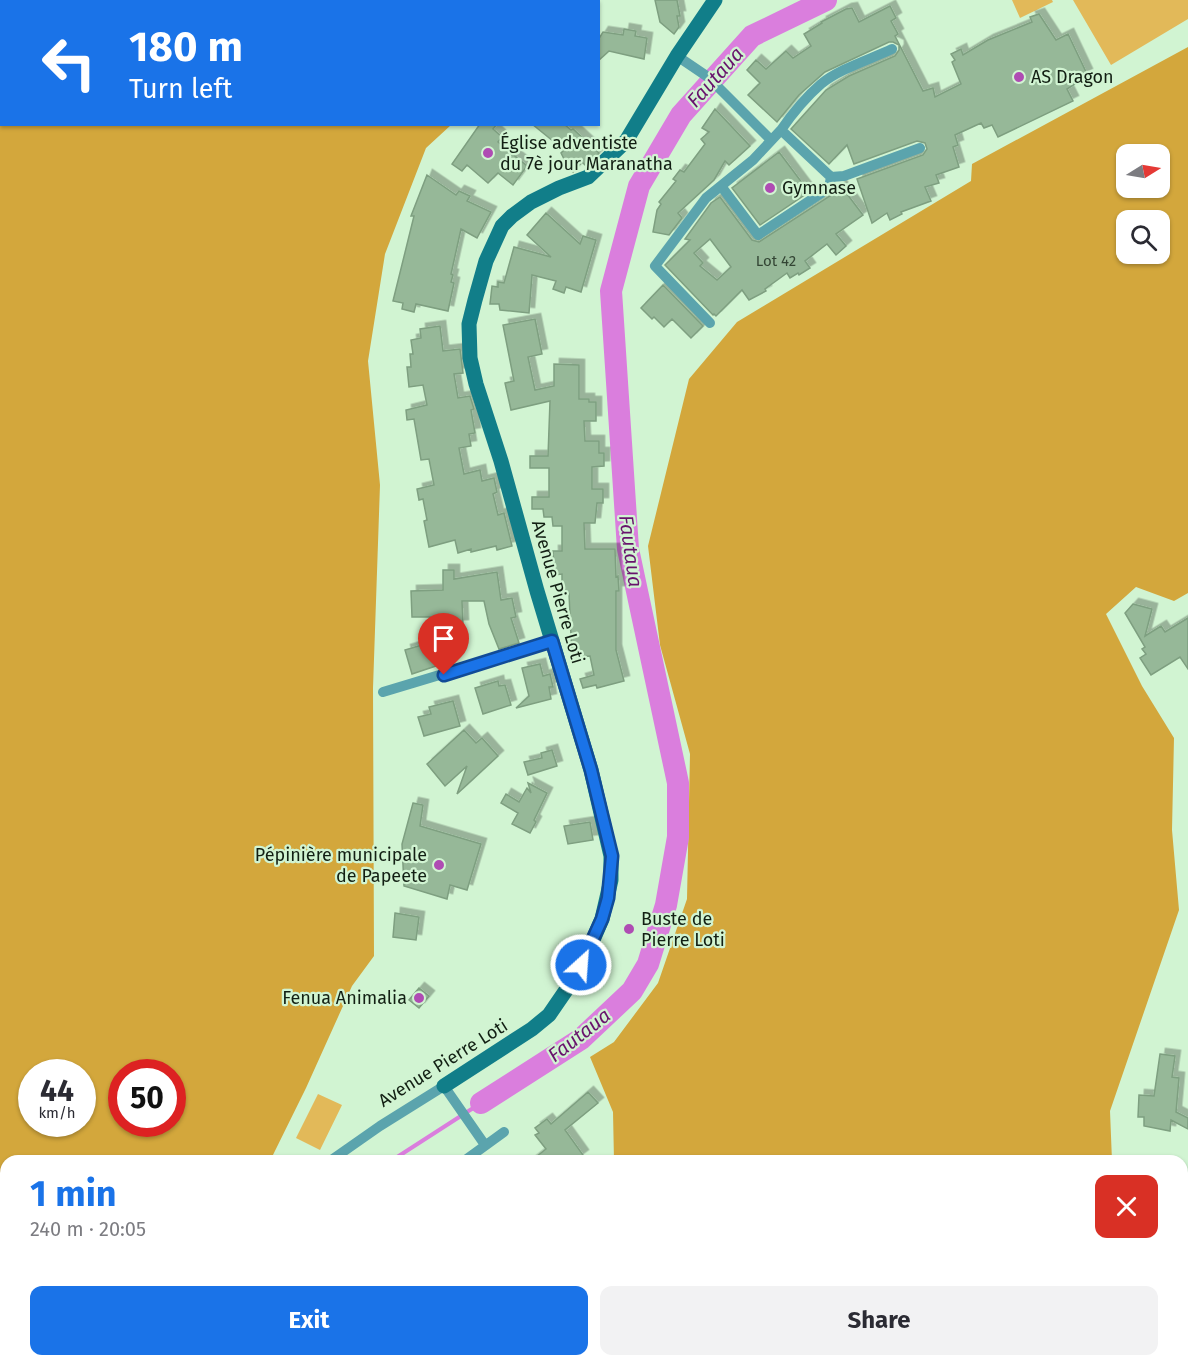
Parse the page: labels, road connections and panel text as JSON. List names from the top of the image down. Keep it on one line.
{"streets":{"main road":["Avenue Pierre Loti"]},"water":["Fautaua"],"places":["AS Dragon","Église adventiste du 7è jour Maranatha","Gymnase","Pépinière municipale de Papeete","Buste de Pierre Loti","Fenua Animalia"],"house_numbers":["Lot 42"],"north":"right","page":{"turn":["180 m","Turn left"],"speed":"44 km/h","limit":"50","heading":["1 min","240 m · 20:05"],"buttons":["Exit","Share"]}}
